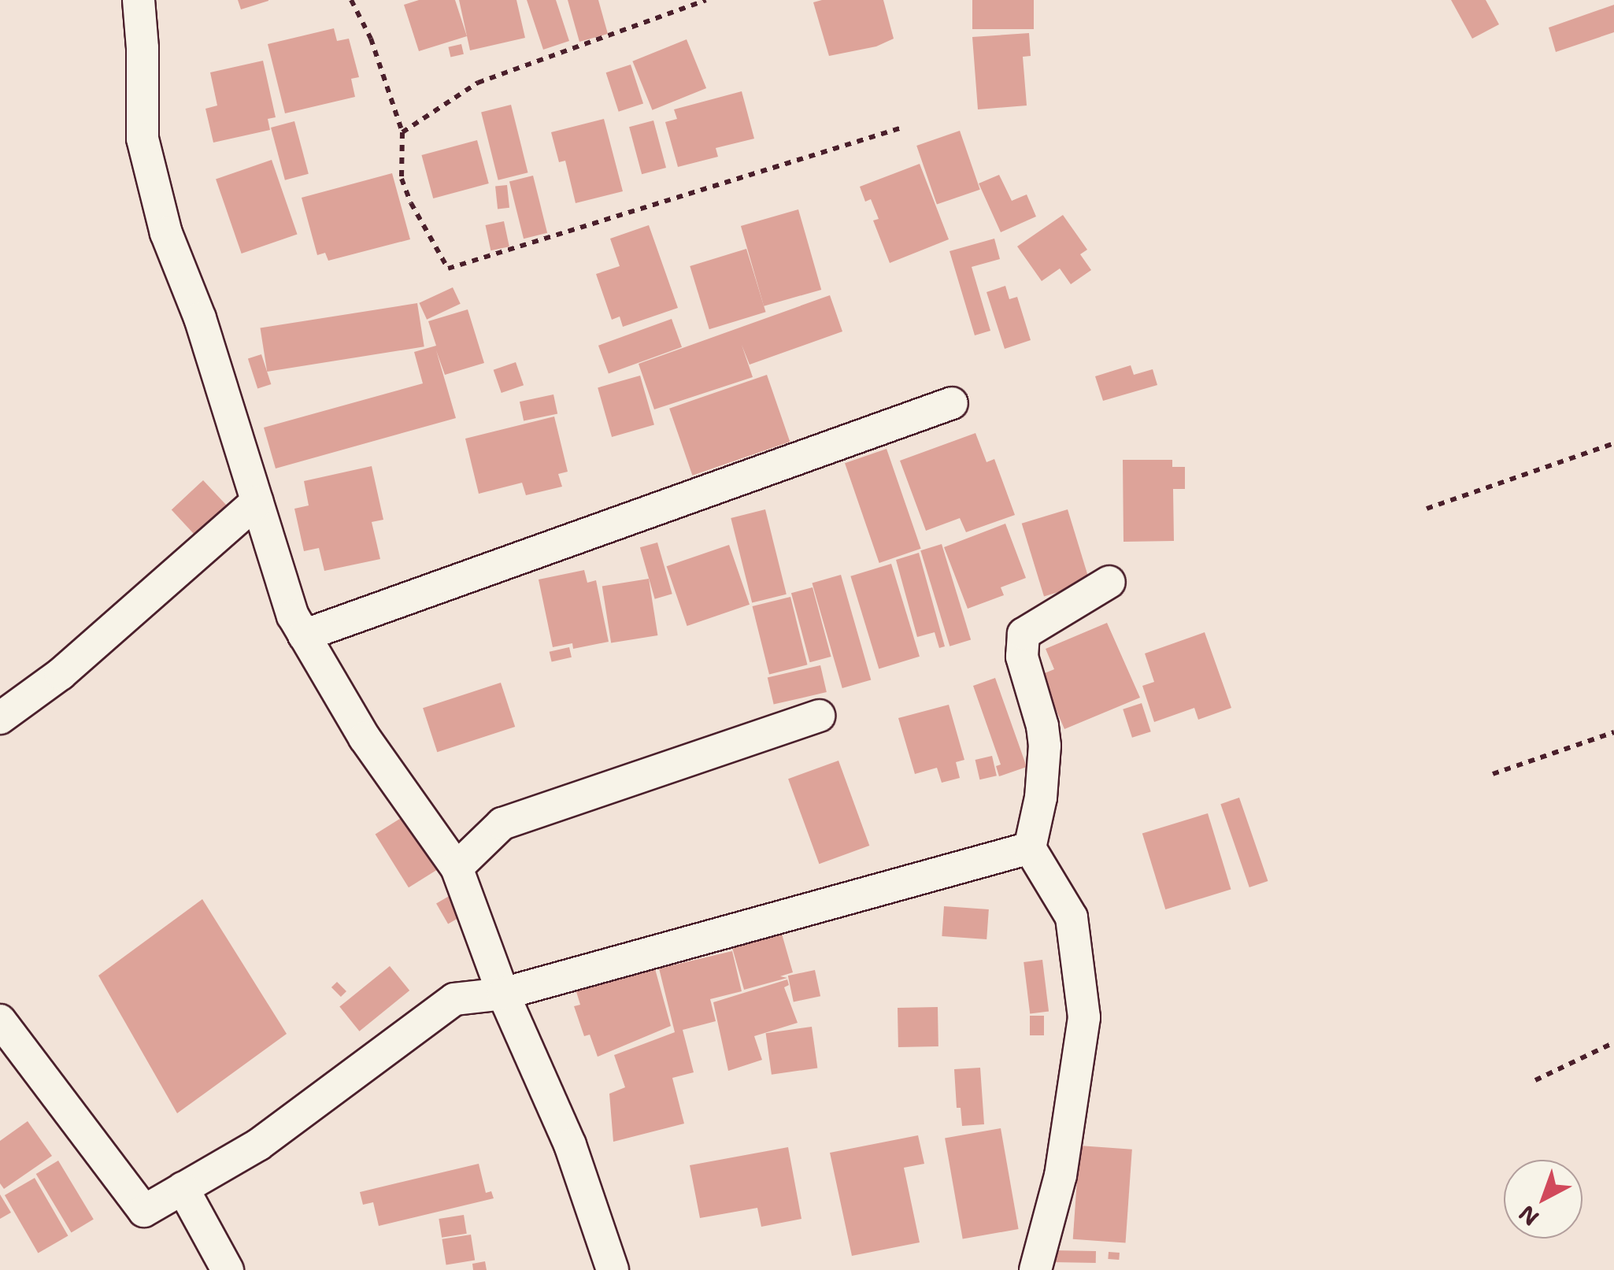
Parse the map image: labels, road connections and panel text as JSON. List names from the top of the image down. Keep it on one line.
{"north":"bottom left"}
